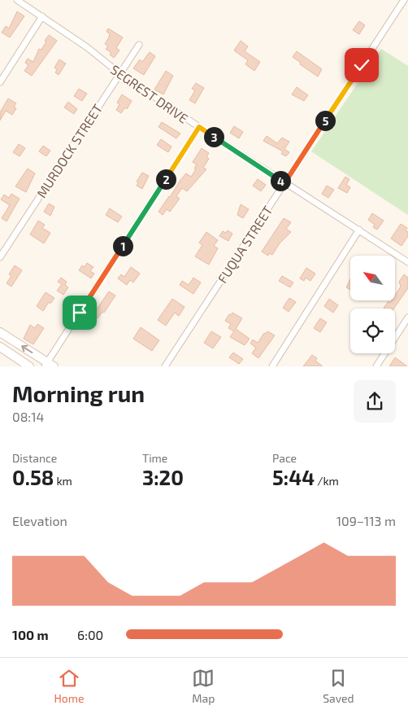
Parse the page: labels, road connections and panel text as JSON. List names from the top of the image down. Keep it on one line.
{"streets":{"street":["SEGREST DRIVE","MURDOCK STREET","FUQUA STREET"]},"crossings":[["SEGREST DRIVE","MURDOCK STREET"],["SEGREST DRIVE","FUQUA STREET"]],"north":"top left","page":{"pins":["5","3","2","4","1"],"heading":["Morning run","08:14"],"stats":[["Distance","0.58 km"],["Time","3:20"],["Pace","5:44 /km"]],"chart":["Elevation","109–113 m"],"list":[{"name":"100 m","note":"6:00"}],"tabs":["Home","Map","Saved"]}}
